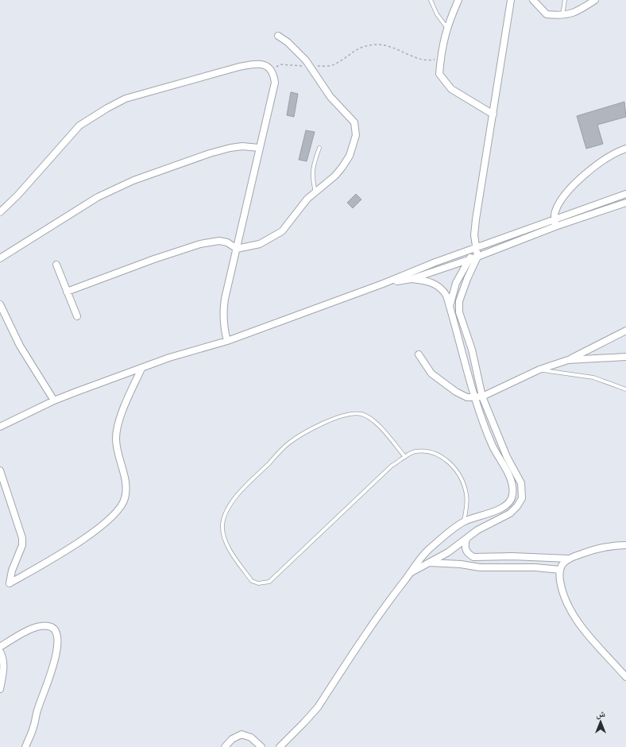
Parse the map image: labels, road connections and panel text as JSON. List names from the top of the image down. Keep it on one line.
{"north":"top"}
